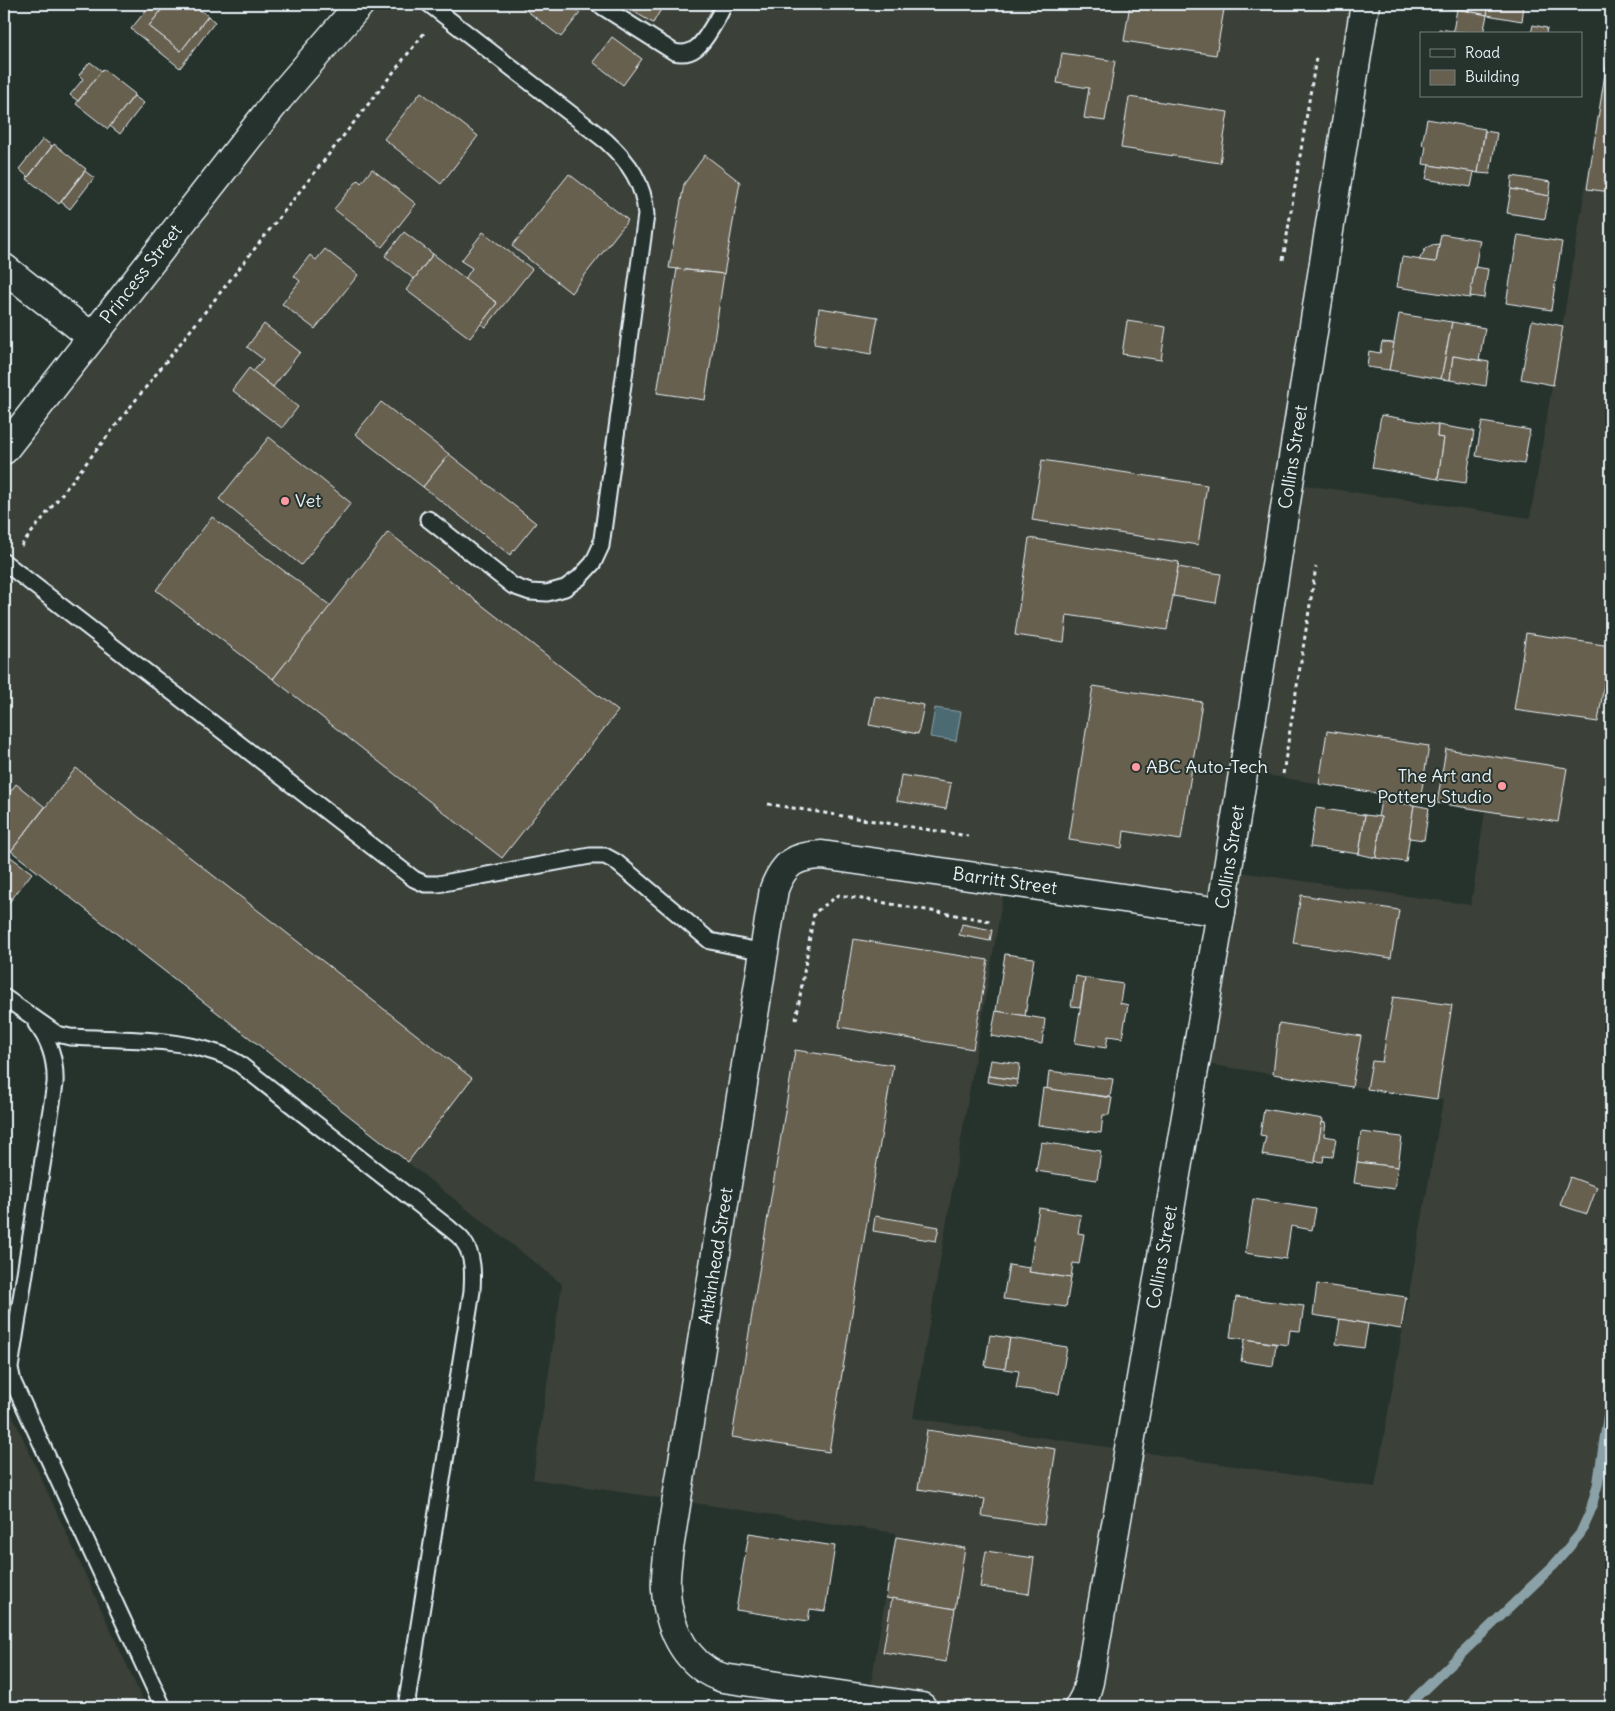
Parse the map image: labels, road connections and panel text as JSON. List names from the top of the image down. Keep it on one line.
{"streets":{"street":["Princess Street","Collins Street","Barritt Street","Aitkinhead Street"]},"crossings":[["Collins Street","Barritt Street"],["Barritt Street","Aitkinhead Street"]],"places":["Vet","ABC Auto-Tech","The Art and Pottery Studio"],"legend":["Road","Building"]}
